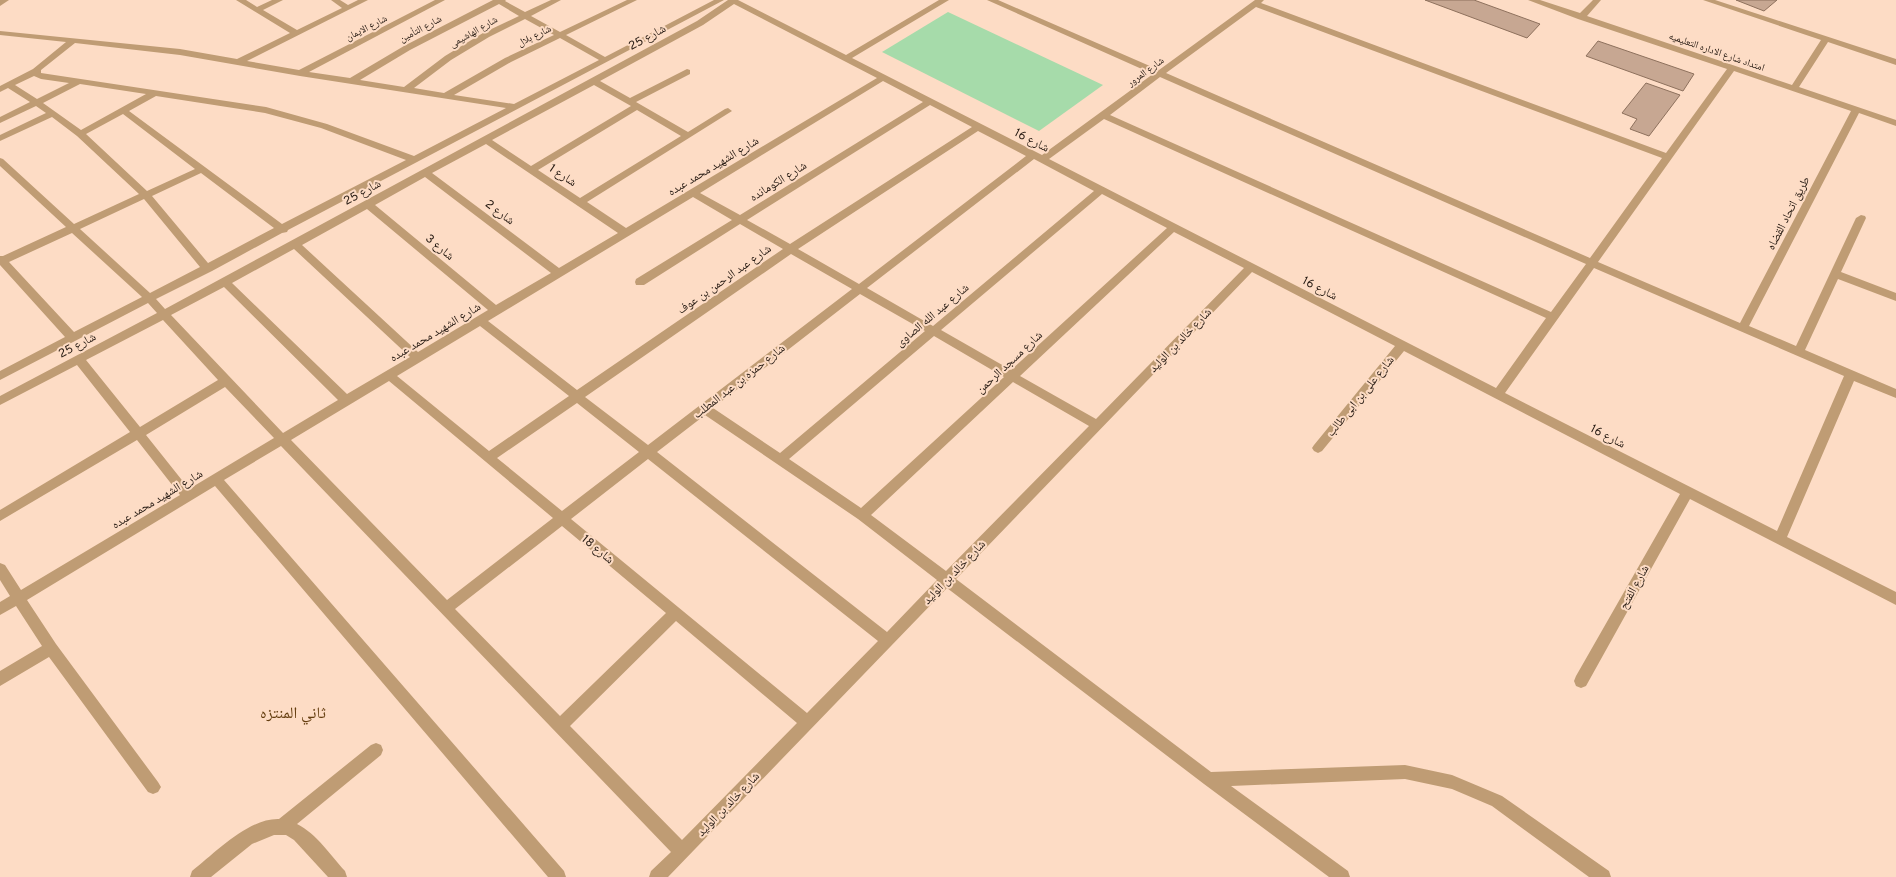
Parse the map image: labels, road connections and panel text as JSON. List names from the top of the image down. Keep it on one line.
{"streets":{"street":["شارع الايمان","شارع التأمين","شارع الهاشيمى","شارع بلال","شارع 25","امتداد شارع الاداره التعليميه","شارع المرور","شارع 16","شارع الشهيد محمد عبده","شارع 1","شارع الكومانده","شارع 2","طريق اتحاد القضاه","شارع 3","شارع عبد الرحمن بن عوف","شارع عبد الله الصاوى","شارع خالد بن الوليد","شارع مسجد الرحمن","شارع حمزه بن عبد المطلب","شارع على بن ابى طالب","شارع 18","شارع الفتح"]},"crossings":[["شارع 25","شارع 16"],["شارع 25","شارع 1"],["شارع 25","شارع 2"],["شارع 25","شارع 3"],["امتداد شارع الاداره التعليميه","طريق اتحاد القضاه"],["شارع المرور","شارع 16"],["شارع المرور","شارع حمزه بن عبد المطلب"],["شارع 16","شارع الشهيد محمد عبده"],["شارع 16","شارع الكومانده"],["شارع 16","شارع عبد الرحمن بن عوف"],["شارع 16","شارع عبد الله الصاوى"],["شارع 16","شارع خالد بن الوليد"],["شارع 16","شارع مسجد الرحمن"],["شارع 16","شارع حمزه بن عبد المطلب"],["شارع 16","شارع على بن ابى طالب"],["شارع 16","شارع الفتح"],["شارع الشهيد محمد عبده","شارع 1"],["شارع الشهيد محمد عبده","شارع 2"],["شارع الشهيد محمد عبده","شارع 3"],["شارع الشهيد محمد عبده","شارع 18"],["شارع عبد الرحمن بن عوف","شارع 18"],["شارع خالد بن الوليد","شارع 18"],["شارع حمزه بن عبد المطلب","شارع 18"]],"districts":["ثاني المنتزه"]}
